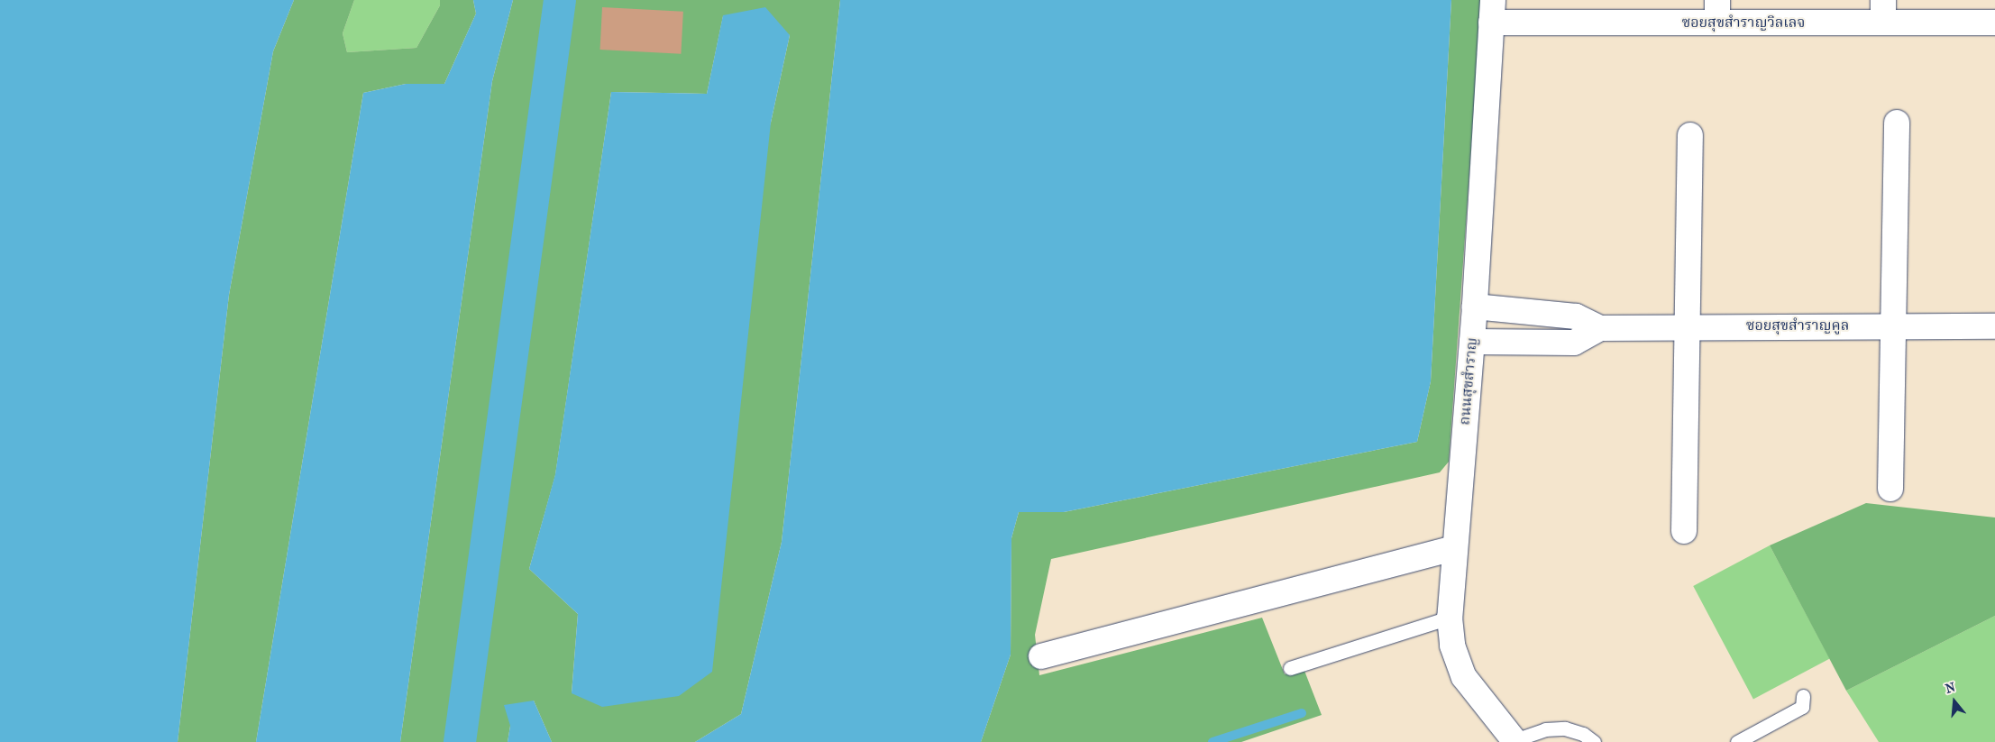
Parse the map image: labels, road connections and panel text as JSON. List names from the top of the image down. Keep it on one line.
{"streets":{"street":["ซอยสุขสำราญวิลเลจ","ซอยสุขสำราญคูล","ถนนสุขสำราญ"]},"crossings":[["ซอยสุขสำราญวิลเลจ","ถนนสุขสำราญ"],["ซอยสุขสำราญคูล","ถนนสุขสำราญ"]],"north":"top"}
